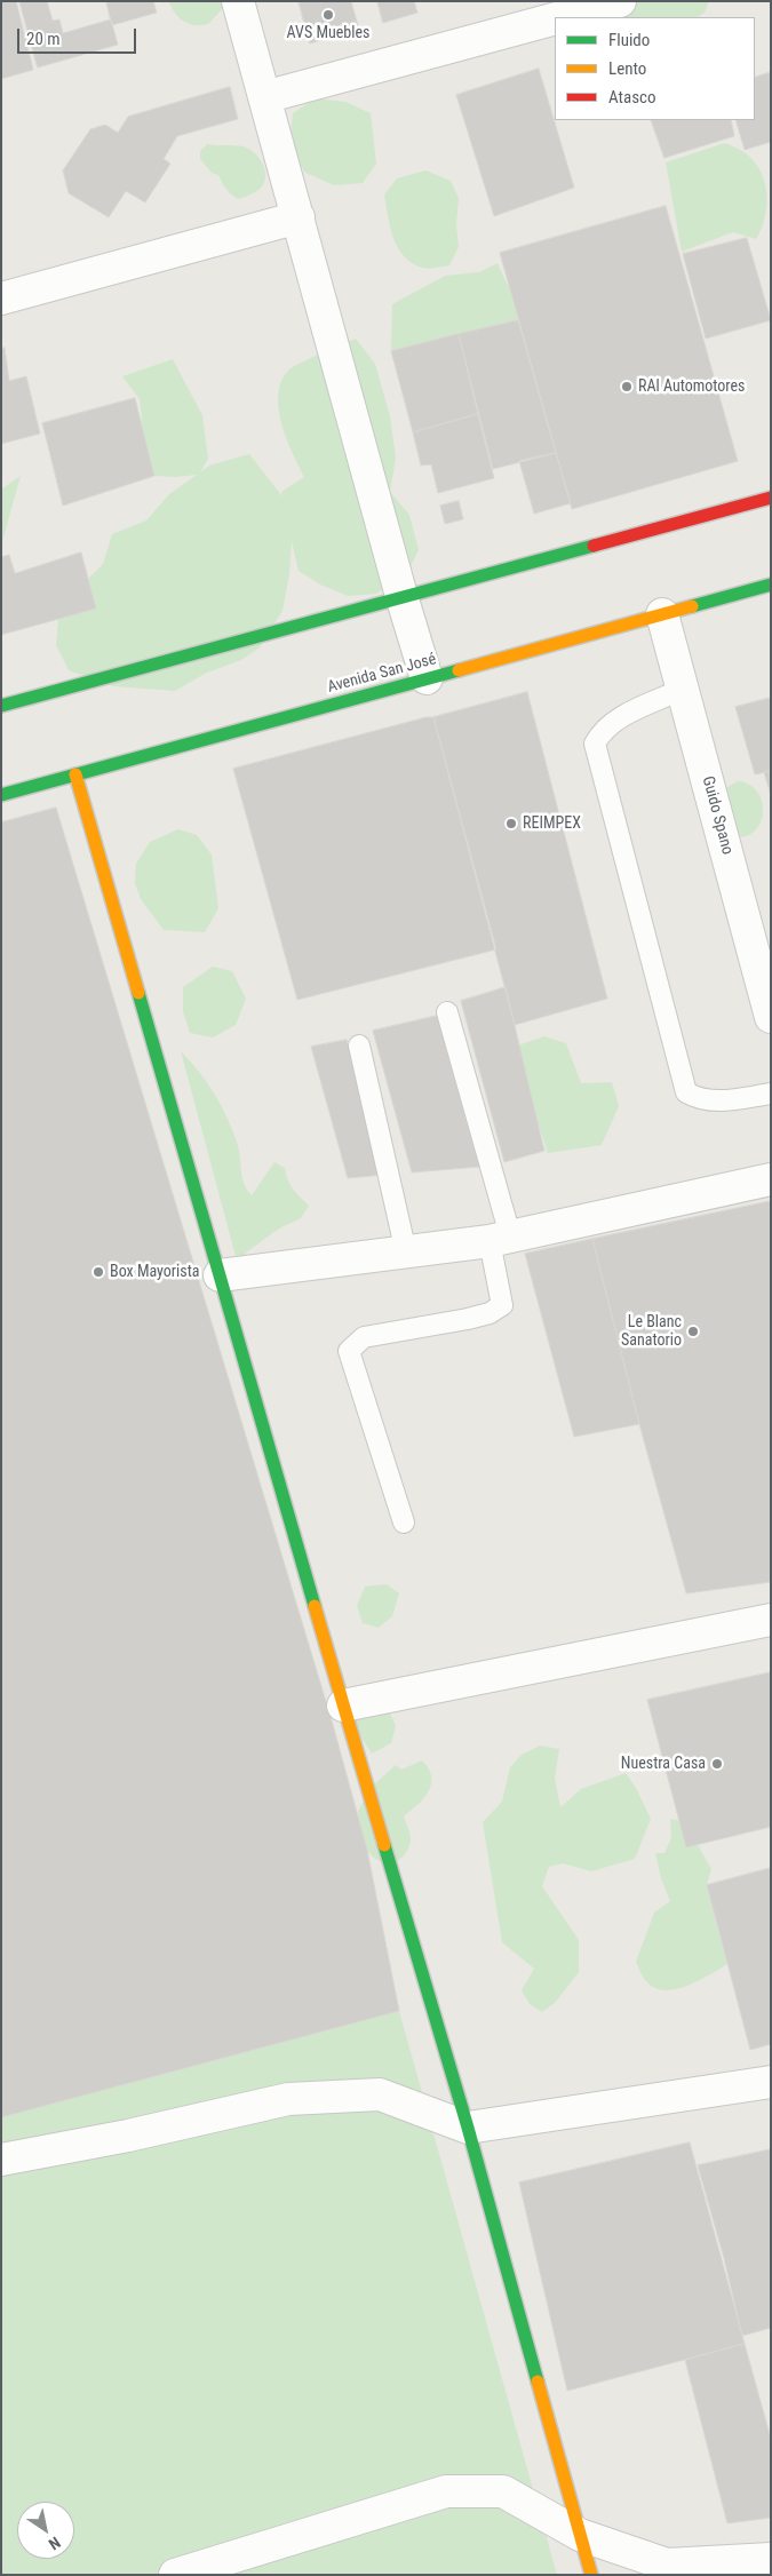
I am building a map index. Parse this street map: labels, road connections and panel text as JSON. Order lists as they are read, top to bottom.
{
  "streets": {
    "street": ["Avenida San José", "Guido Spano"]
  },
  "crossings": [
    ["Avenida San José", "Guido Spano"]
  ],
  "places": [
    "AVS Muebles",
    "RAl Automotores",
    "REIMPEX",
    "Box Mayorista",
    "Le Blanc Sanatorio",
    "Nuestra Casa"
  ],
  "legend": ["Fluido", "Lento", "Atasco"],
  "scale_bar": "20 m",
  "north": "bottom right"
}
